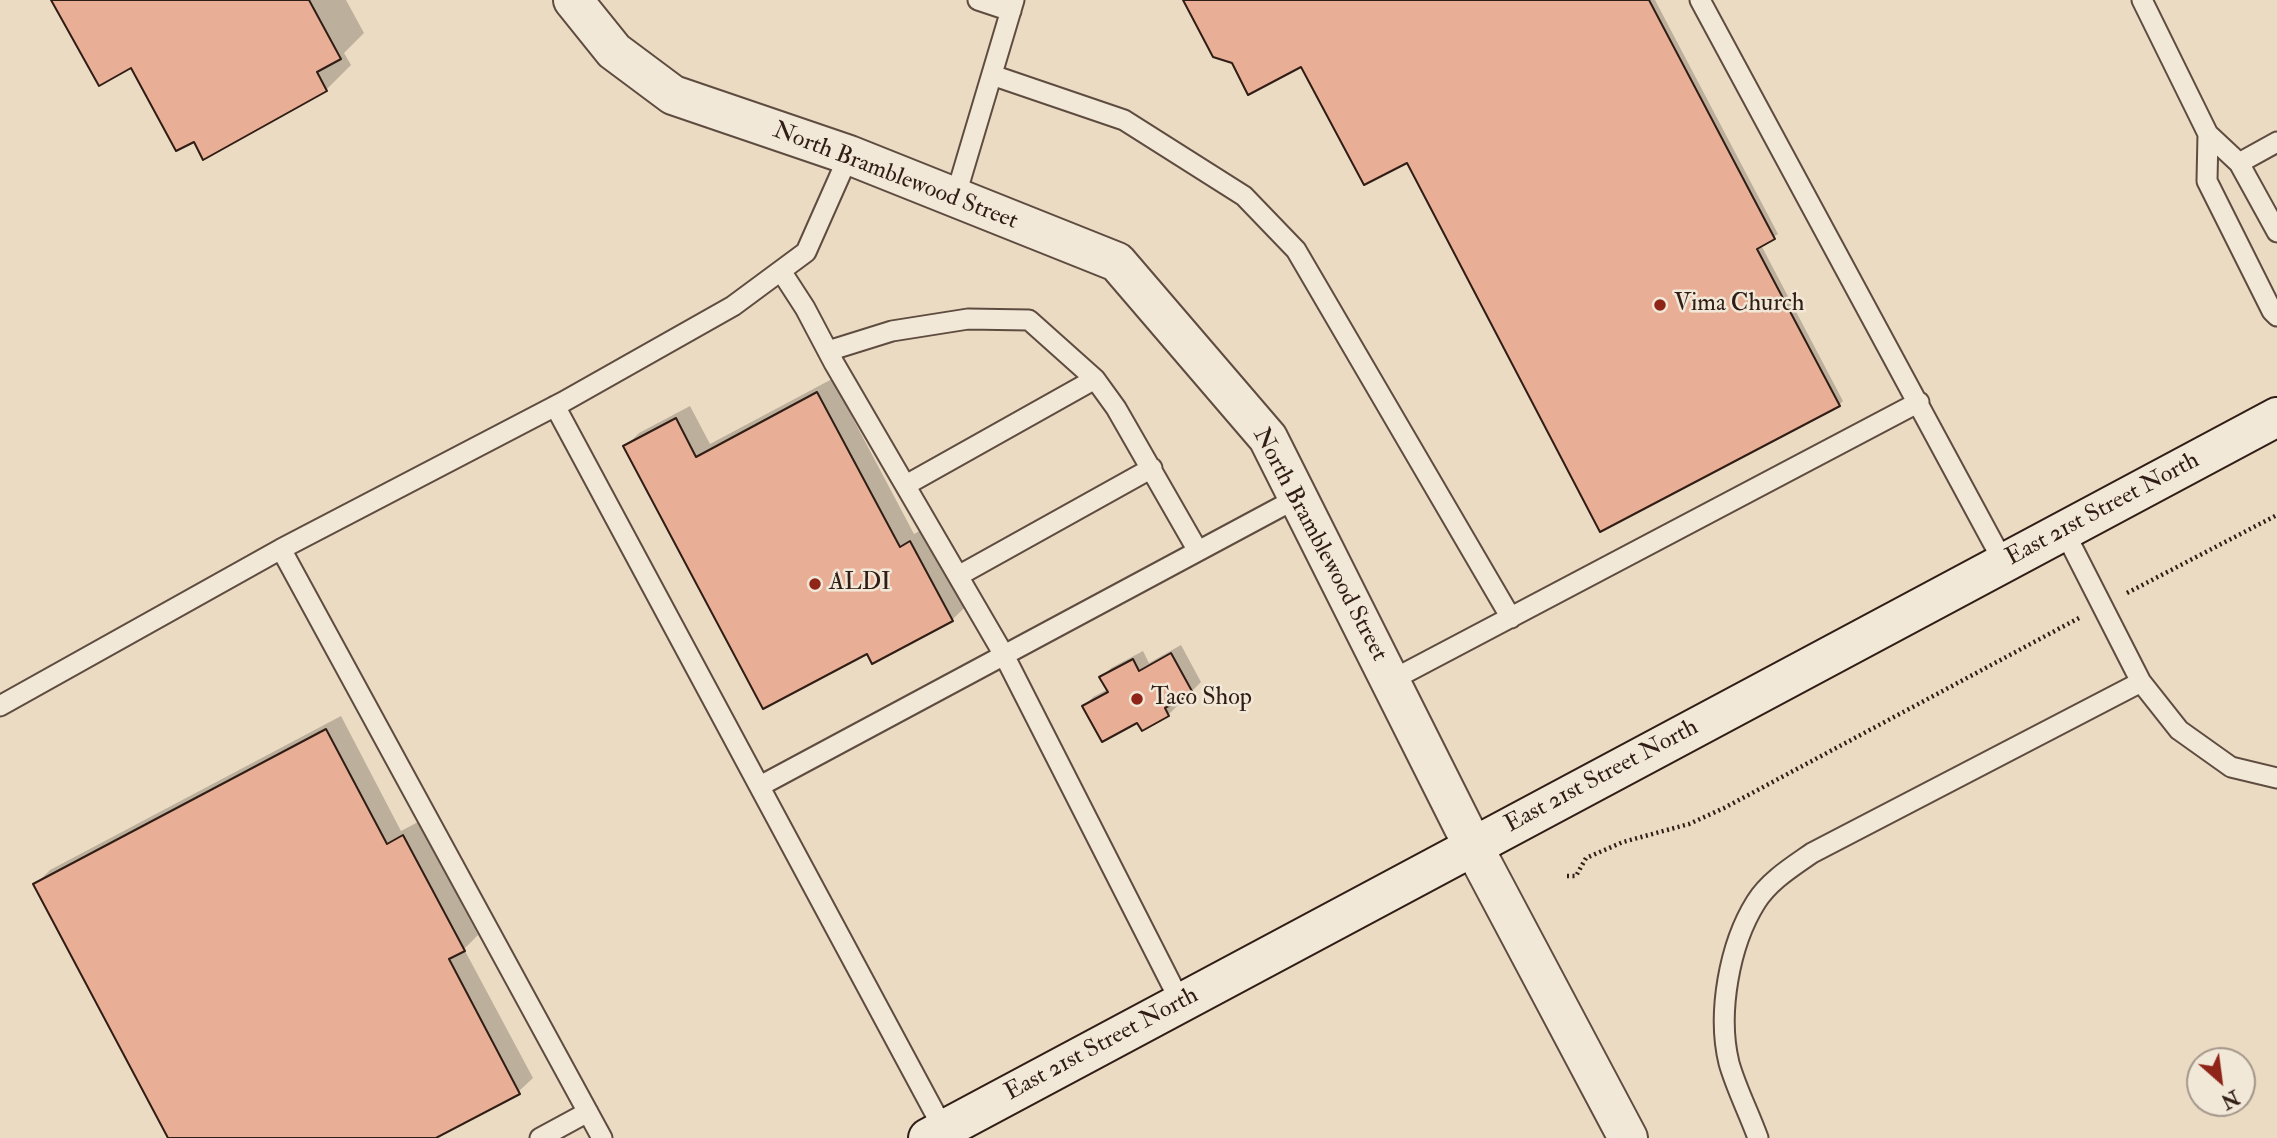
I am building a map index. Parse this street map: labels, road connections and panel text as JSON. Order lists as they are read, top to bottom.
{
  "streets": {
    "street": ["North Bramblewood Street", "East 21st Street North"]
  },
  "crossings": [
    ["North Bramblewood Street", "East 21st Street North"]
  ],
  "places": ["Vima Church", "ALDI", "Taco Shop"],
  "north": "bottom right"
}
